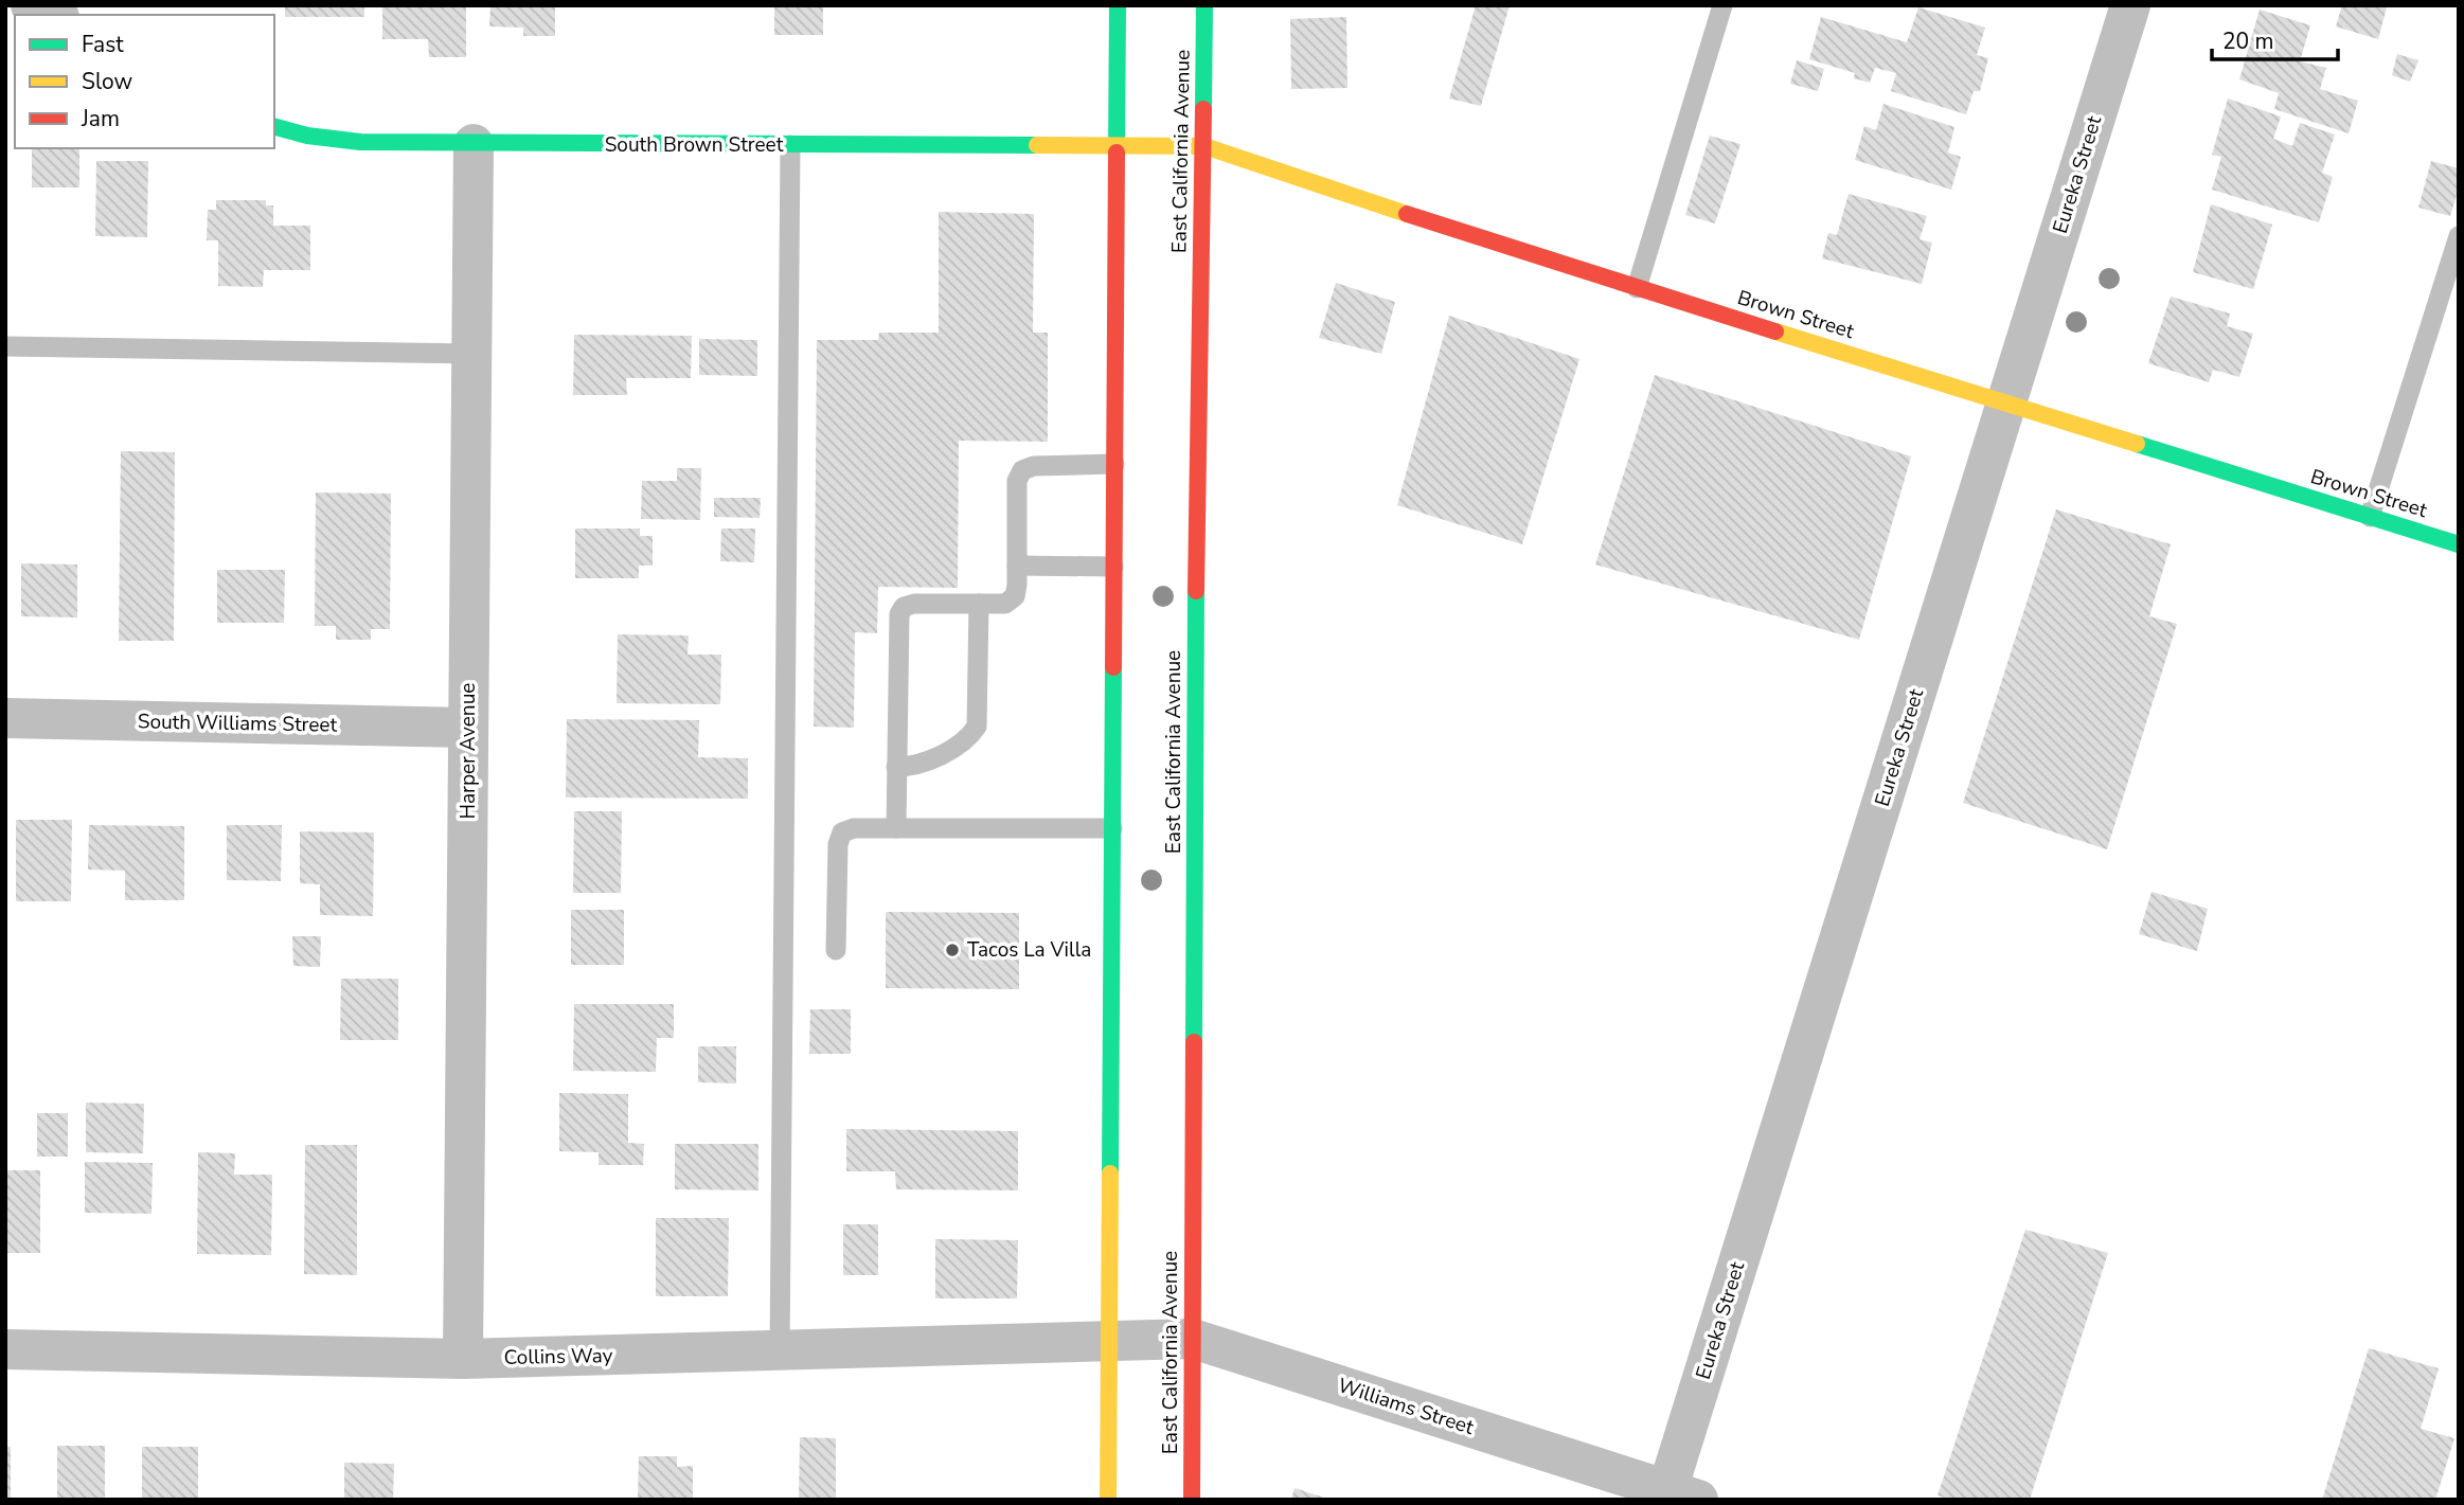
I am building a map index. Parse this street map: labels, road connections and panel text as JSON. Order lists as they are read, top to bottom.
{
  "streets": {
    "main road": ["South Brown Street", "East California Avenue", "Brown Street"],
    "street": [
      "Eureka Street",
      "South Williams Street",
      "Harper Avenue",
      "Collins Way",
      "Williams Street"
    ]
  },
  "crossings": [
    ["South Brown Street", "Brown Street"],
    ["South Brown Street", "Harper Avenue"],
    ["East California Avenue", "Brown Street"],
    ["East California Avenue", "Williams Street"],
    ["Eureka Street", "Brown Street"],
    ["Eureka Street", "Williams Street"],
    ["South Williams Street", "Harper Avenue"],
    ["Harper Avenue", "Collins Way"],
    ["Collins Way", "Williams Street"]
  ],
  "places": ["Tacos La Villa"],
  "legend": ["Fast", "Slow", "Jam"],
  "scale_bar": "20 m"
}
